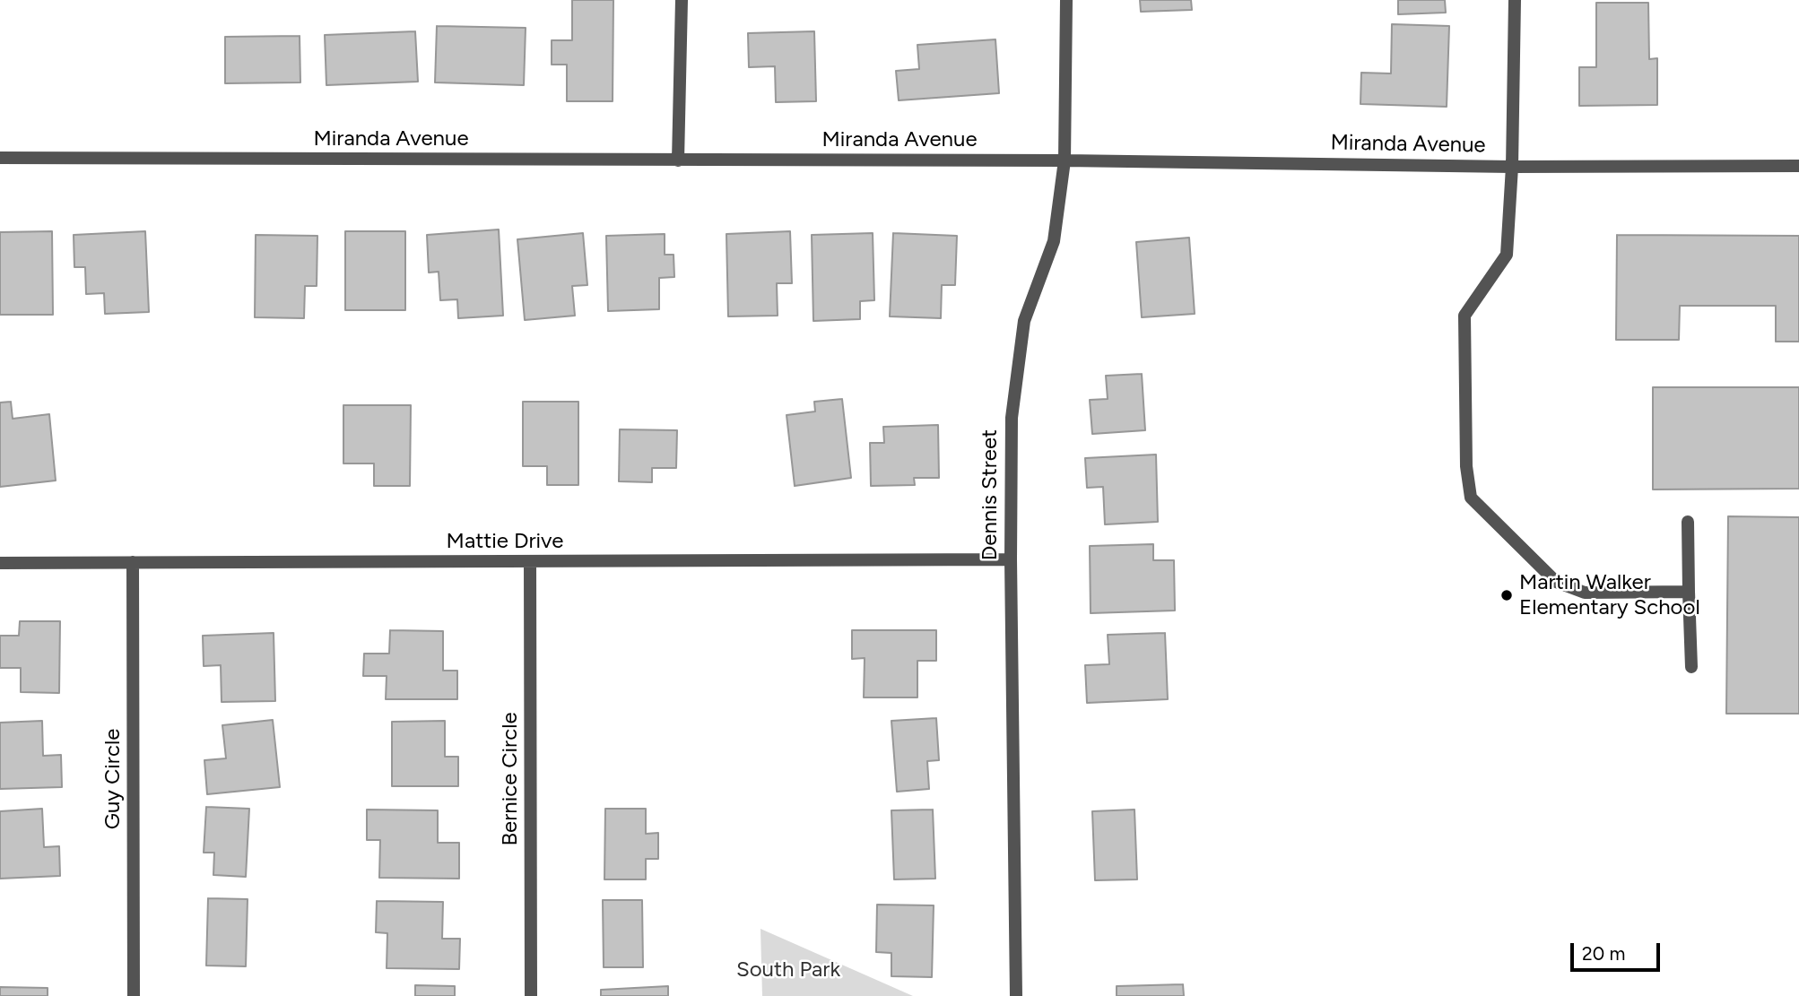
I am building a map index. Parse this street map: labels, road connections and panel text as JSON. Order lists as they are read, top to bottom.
{
  "streets": {
    "street": [
      "Miranda Avenue",
      "Dennis Street",
      "Mattie Drive",
      "Guy Circle",
      "Bernice Circle"
    ]
  },
  "crossings": [
    ["Miranda Avenue", "Dennis Street"],
    ["Dennis Street", "Mattie Drive"],
    ["Mattie Drive", "Guy Circle"],
    ["Mattie Drive", "Bernice Circle"]
  ],
  "parks": ["South Park"],
  "places": ["Martin Walker Elementary School"],
  "scale_bar": "20 m"
}
